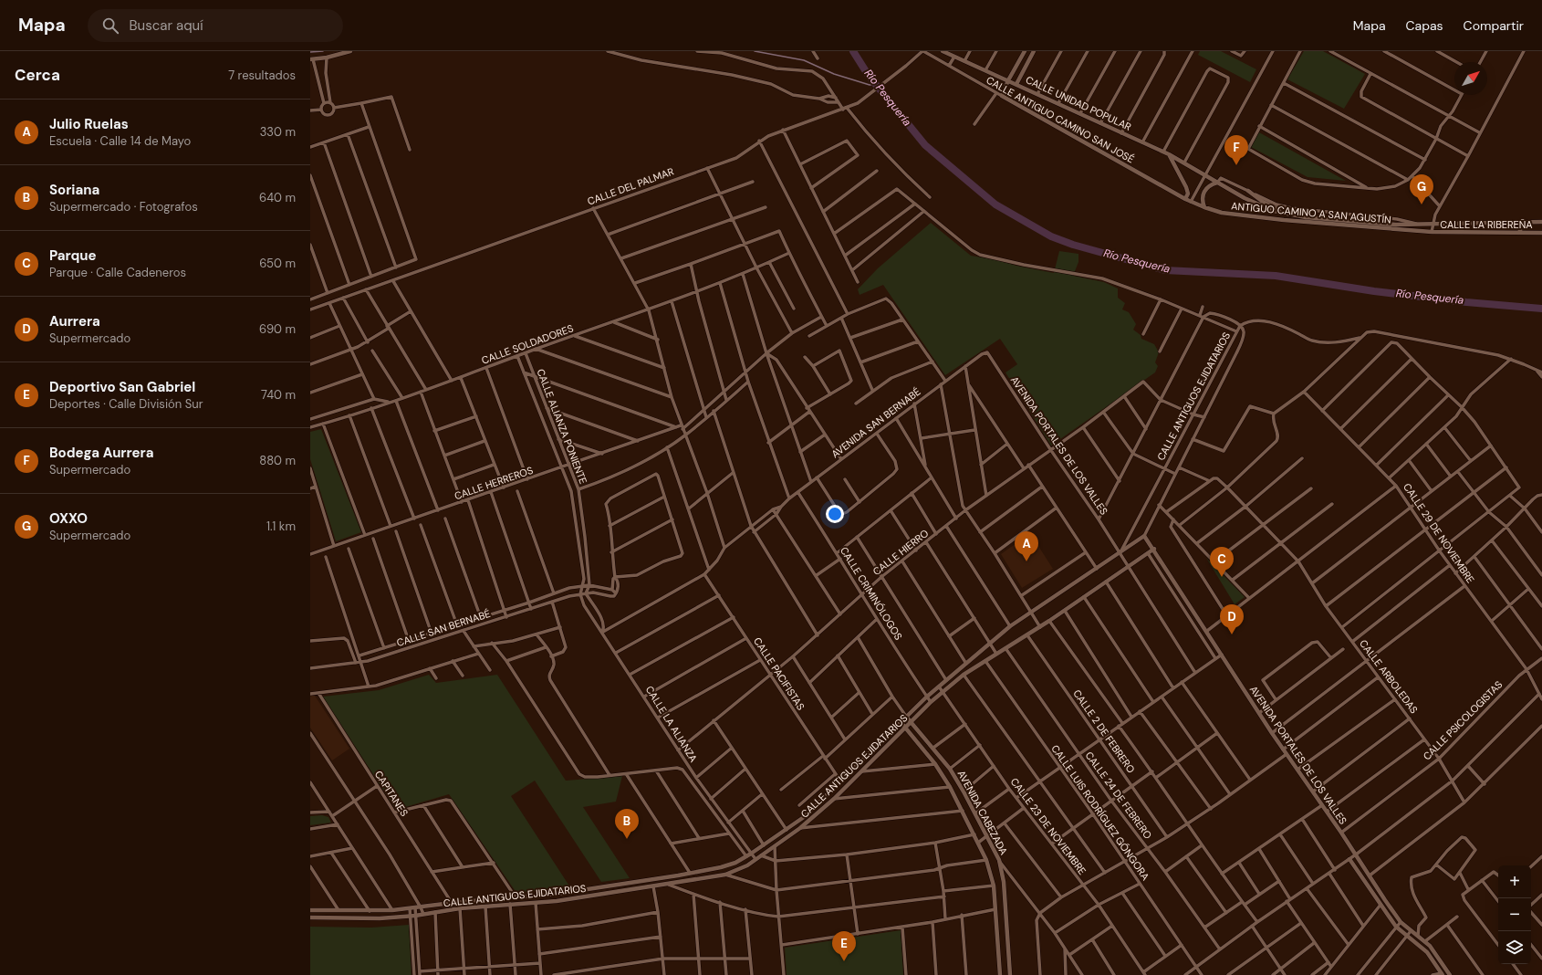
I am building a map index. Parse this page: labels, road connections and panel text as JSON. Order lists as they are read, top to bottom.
{
  "streets": {
    "street": [
      "CALLE UNIDAD POPULAR",
      "CALLE ANTIGUO CAMINO SAN JOSÉ",
      "CALLE DEL PALMAR",
      "ANTIGUO CAMINO A SAN AGUSTÍN",
      "CALLE LA RIBEREÑA",
      "CALLE SOLDADORES",
      "CALLE ANTIGUOS EJIDATARIOS",
      "AVENIDA SAN BERNABÉ",
      "CALLE ALIANZA PONIENTE",
      "AVENIDA PORTALES DE LOS VALLES",
      "CALLE HERREROS",
      "CALLE 29 DE NOVIEMBRE",
      "CALLE HIERRO",
      "CALLE CRIMINÓLOGOS",
      "CALLE SAN BERNABÉ",
      "CALLE PACIFISTAS",
      "CALLE ARBOLEDAS",
      "CALLE PSICOLOGISTAS",
      "CALLE LA ALIANZA",
      "CALLE 2 DE FEBRERO",
      "CAPITANES",
      "CALLE 24 DE FEBRERO",
      "AVENIDA CABEZADA",
      "CALLE LUIS RODRÍGUEZ GÓNGORA",
      "CALLE 23 DE NOVIEMBRE"
    ]
  },
  "crossings": [
    ["CALLE UNIDAD POPULAR", "ANTIGUO CAMINO A SAN AGUSTÍN"],
    ["CALLE ANTIGUO CAMINO SAN JOSÉ", "CALLE DEL PALMAR"],
    ["CALLE ANTIGUO CAMINO SAN JOSÉ", "ANTIGUO CAMINO A SAN AGUSTÍN"],
    ["ANTIGUO CAMINO A SAN AGUSTÍN", "CALLE LA RIBEREÑA"],
    ["CALLE SOLDADORES", "CALLE ALIANZA PONIENTE"],
    ["CALLE ANTIGUOS EJIDATARIOS", "AVENIDA PORTALES DE LOS VALLES"],
    ["CALLE ANTIGUOS EJIDATARIOS", "CALLE CRIMINÓLOGOS"],
    ["CALLE ANTIGUOS EJIDATARIOS", "CALLE PACIFISTAS"],
    ["CALLE ANTIGUOS EJIDATARIOS", "CALLE LA ALIANZA"],
    ["CALLE ANTIGUOS EJIDATARIOS", "CALLE 2 DE FEBRERO"],
    ["CALLE ANTIGUOS EJIDATARIOS", "CAPITANES"],
    ["CALLE ANTIGUOS EJIDATARIOS", "CALLE 24 DE FEBRERO"],
    ["CALLE ANTIGUOS EJIDATARIOS", "AVENIDA CABEZADA"],
    ["CALLE ANTIGUOS EJIDATARIOS", "CALLE LUIS RODRÍGUEZ GÓNGORA"],
    ["CALLE ANTIGUOS EJIDATARIOS", "CALLE 23 DE NOVIEMBRE"],
    ["AVENIDA SAN BERNABÉ", "AVENIDA PORTALES DE LOS VALLES"],
    ["AVENIDA SAN BERNABÉ", "CALLE CRIMINÓLOGOS"],
    ["AVENIDA SAN BERNABÉ", "CALLE PACIFISTAS"],
    ["AVENIDA SAN BERNABÉ", "CALLE LA ALIANZA"],
    ["CALLE ALIANZA PONIENTE", "CALLE HERREROS"],
    ["CALLE ALIANZA PONIENTE", "CALLE SAN BERNABÉ"],
    ["CALLE ALIANZA PONIENTE", "CALLE LA ALIANZA"],
    ["AVENIDA PORTALES DE LOS VALLES", "CALLE HIERRO"],
    ["AVENIDA PORTALES DE LOS VALLES", "CALLE PSICOLOGISTAS"],
    ["CALLE 29 DE NOVIEMBRE", "CALLE PSICOLOGISTAS"],
    ["CALLE HIERRO", "CALLE CRIMINÓLOGOS"],
    ["CALLE HIERRO", "CALLE PACIFISTAS"],
    ["CALLE HIERRO", "CALLE LA ALIANZA"],
    ["CALLE SAN BERNABÉ", "CALLE LA ALIANZA"],
    ["CALLE ARBOLEDAS", "CALLE PSICOLOGISTAS"]
  ],
  "water": ["Río Pesquería"],
  "north": "top right",
  "page": {
    "header": "Mapa",
    "search": "Buscar aquí",
    "nav": ["Mapa", "Capas", "Compartir"],
    "heading": ["Cerca", "7 resultados"],
    "list": [
      {
        "mark": "A",
        "name": "Julio Ruelas",
        "note": "Escuela · Calle 14 de Mayo",
        "value": "330 m"
      },
      {
        "mark": "B",
        "name": "Soriana",
        "note": "Supermercado · Fotografos",
        "value": "640 m"
      },
      {
        "mark": "C",
        "name": "Parque",
        "note": "Parque · Calle Cadeneros",
        "value": "650 m"
      },
      {
        "mark": "D",
        "name": "Aurrera",
        "note": "Supermercado",
        "value": "690 m"
      },
      {
        "mark": "E",
        "name": "Deportivo San Gabriel",
        "note": "Deportes · Calle División Sur",
        "value": "740 m"
      },
      {
        "mark": "F",
        "name": "Bodega Aurrera",
        "note": "Supermercado",
        "value": "880 m"
      },
      {
        "mark": "G",
        "name": "OXXO",
        "note": "Supermercado",
        "value": "1.1 km"
      }
    ],
    "pins": [
      "F",
      "G",
      "A",
      "C",
      "D",
      "B",
      "E"
    ],
    "map_buttons": ["+", "−"]
  }
}
